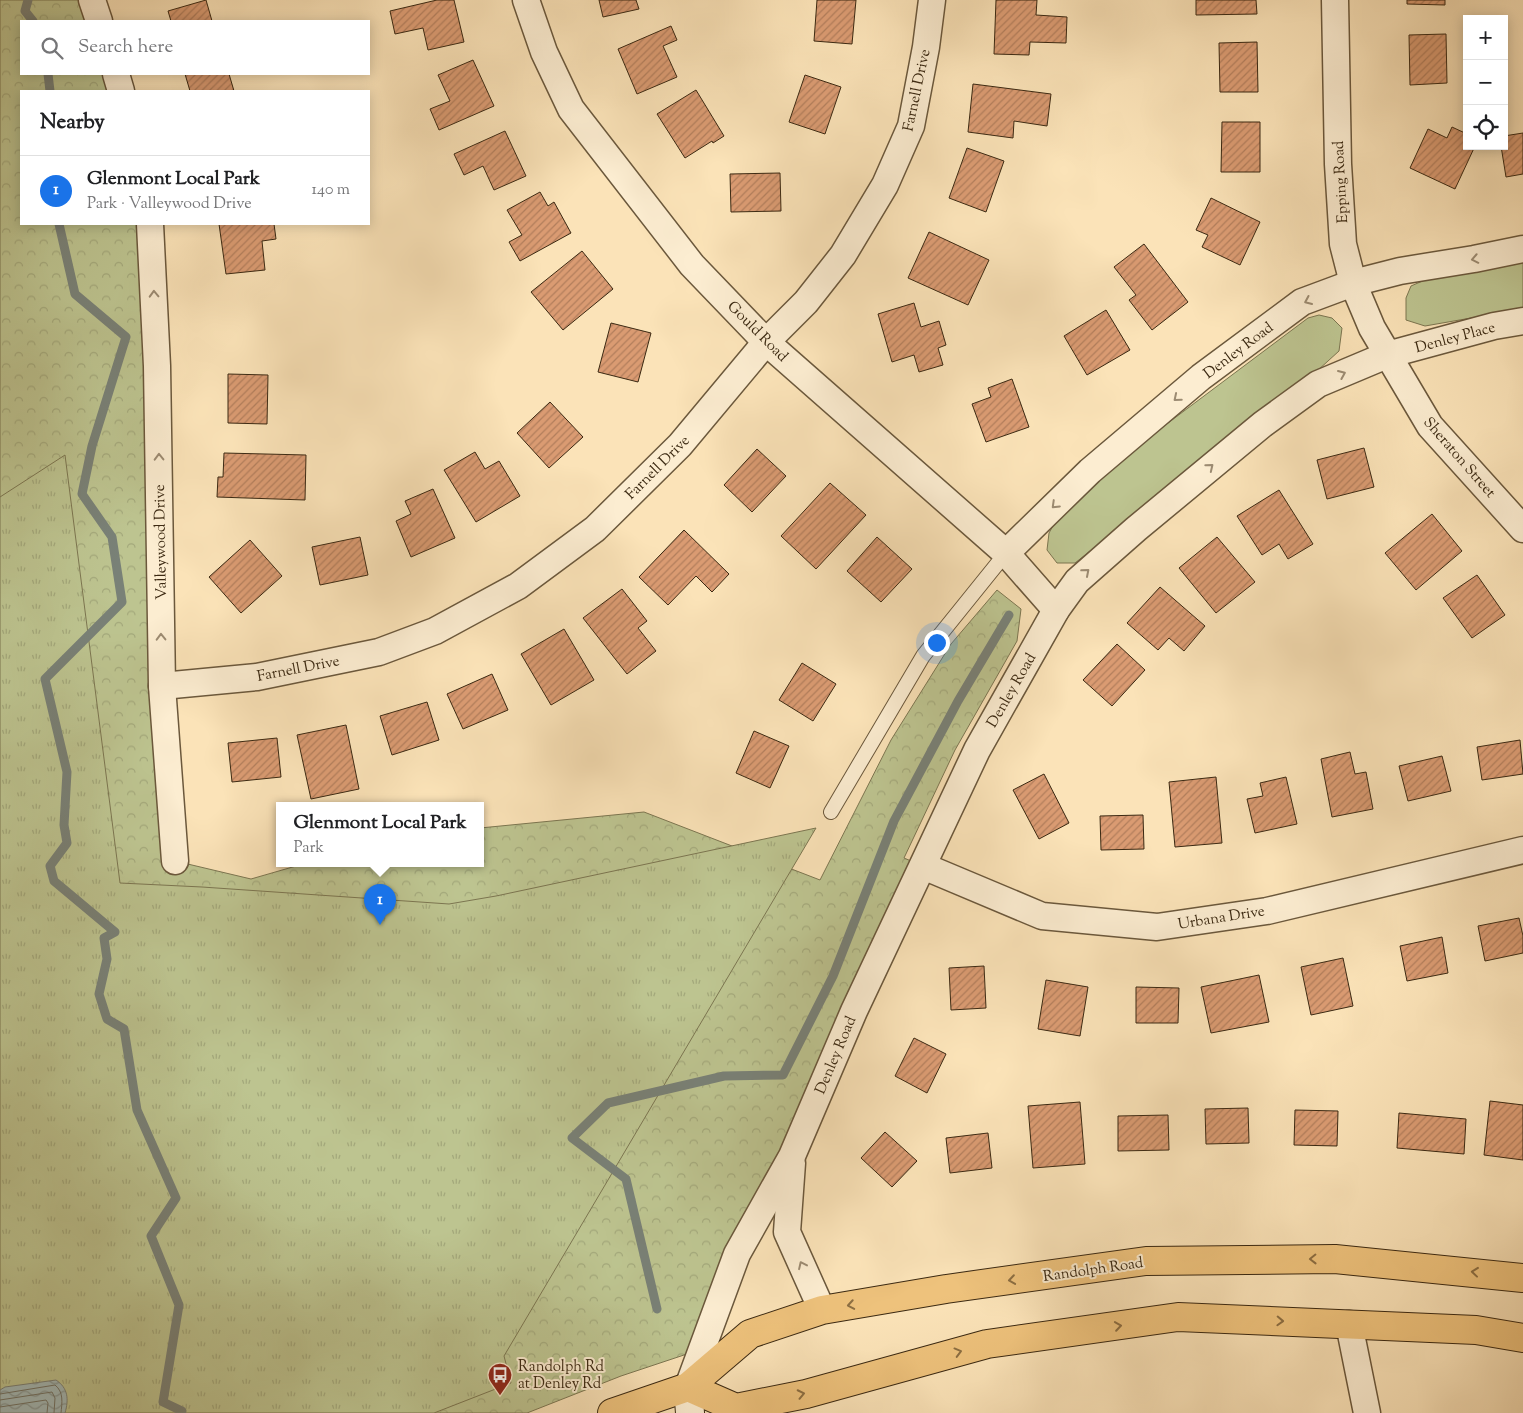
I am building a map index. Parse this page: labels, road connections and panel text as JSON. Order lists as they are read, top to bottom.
{
  "streets": {
    "main road": ["Randolph Road"],
    "street": [
      "Farnell Drive",
      "Epping Road",
      "Gould Road",
      "Denley Place",
      "Denley Road",
      "Sheraton Street",
      "Valleywood Drive",
      "Urbana Drive"
    ]
  },
  "crossings": [
    ["Farnell Drive", "Gould Road"],
    ["Farnell Drive", "Valleywood Drive"],
    ["Epping Road", "Denley Place"],
    ["Epping Road", "Denley Road"],
    ["Epping Road", "Sheraton Street"],
    ["Gould Road", "Denley Road"],
    ["Denley Place", "Denley Road"],
    ["Denley Place", "Sheraton Street"],
    ["Denley Road", "Sheraton Street"],
    ["Denley Road", "Urbana Drive"],
    ["Denley Road", "Randolph Road"]
  ],
  "one_way": ["Valleywood Drive"],
  "places": {
    "bus stop": ["Randolph Rd at Denley Rd"]
  },
  "page": {
    "map_buttons": ["+", "−"],
    "search": "Search here",
    "heading": "Nearby",
    "list": [
      {
        "mark": "1",
        "name": "Glenmont Local Park",
        "note": "Park · Valleywood Drive",
        "value": "140 m"
      }
    ],
    "popup": ["Glenmont Local Park", "Park"],
    "pins": "1"
  }
}
